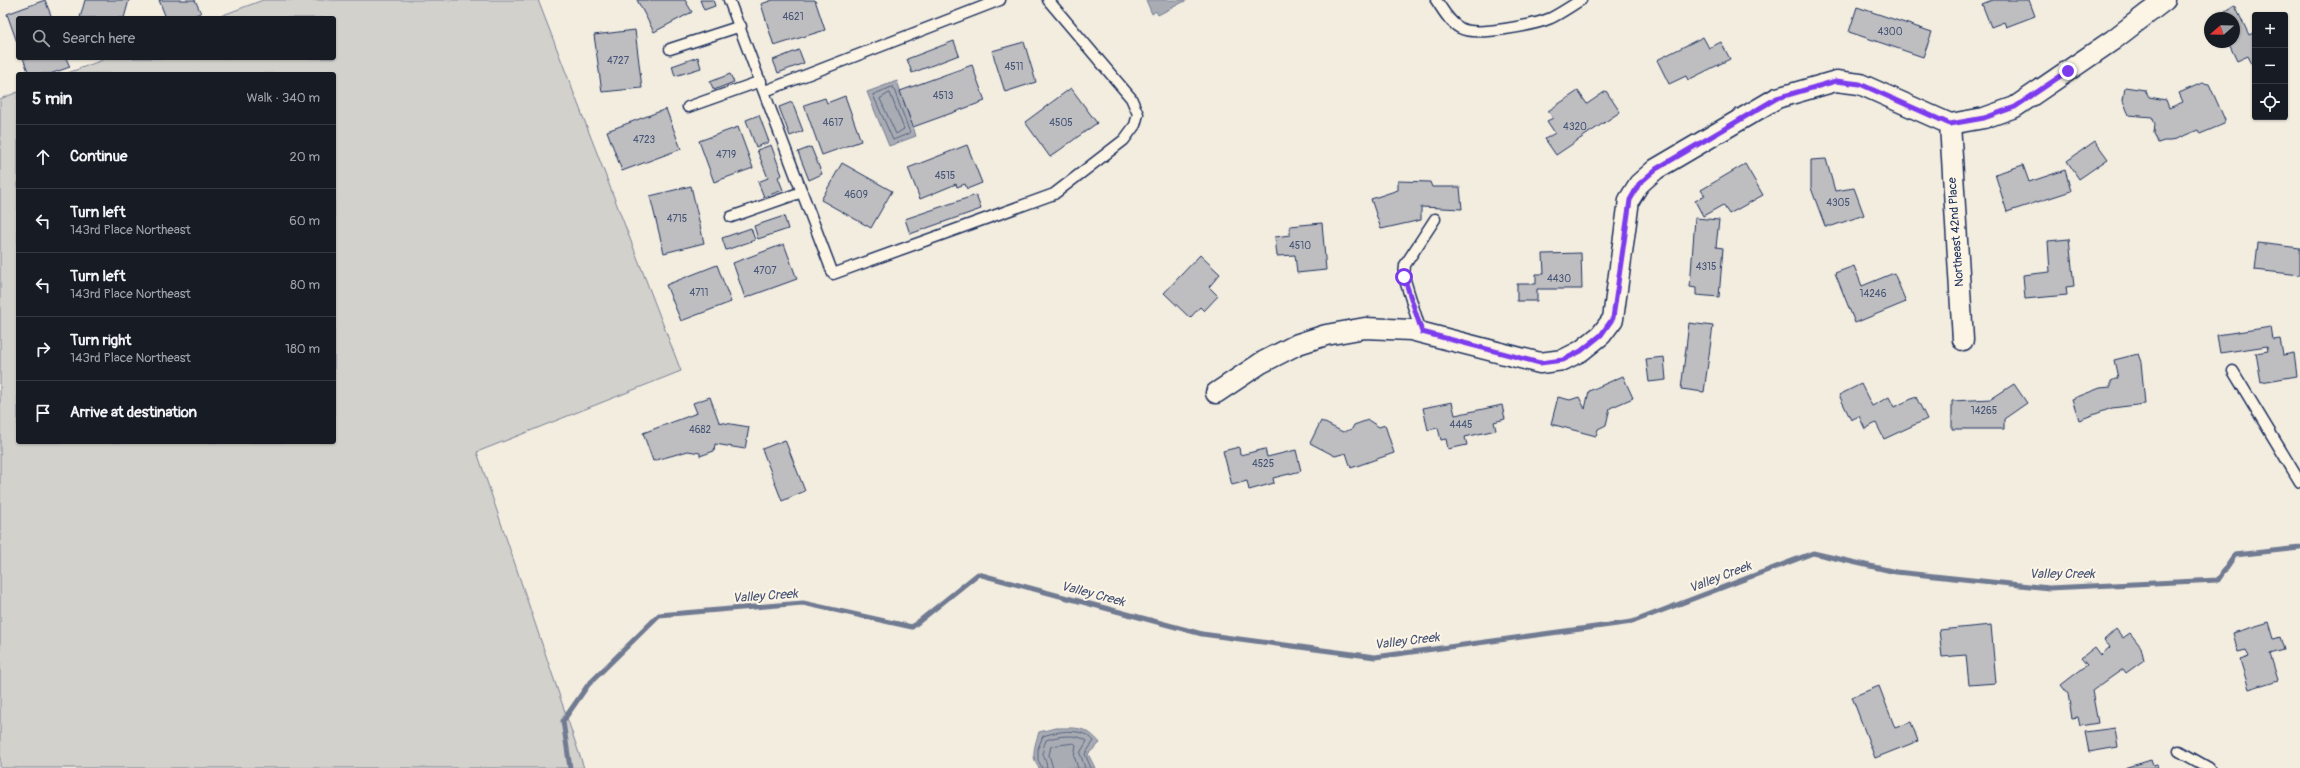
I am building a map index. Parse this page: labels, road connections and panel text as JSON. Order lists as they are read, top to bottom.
{
  "streets": {
    "street": ["Northeast 42nd Place"]
  },
  "water": ["Valley Creek"],
  "house_numbers": [
    "4621",
    "4300",
    "4727",
    "4511",
    "4513",
    "4617",
    "4505",
    "4320",
    "4723",
    "4719",
    "4515",
    "4609",
    "4305",
    "4715",
    "4510",
    "4315",
    "4707",
    "4430",
    "4711",
    "14246",
    "14265",
    "4445",
    "4682",
    "4525"
  ],
  "north": "left",
  "page": {
    "map_buttons": ["+", "−"],
    "search": "Search here",
    "heading": ["5 min", "Walk · 340 m"],
    "list": [
      ["Continue", "20 m"],
      ["Turn left", "143rd Place Northeast", "60 m"],
      ["Turn left", "143rd Place Northeast", "80 m"],
      ["Turn right", "143rd Place Northeast", "180 m"],
      "Arrive at destination"
    ]
  }
}
